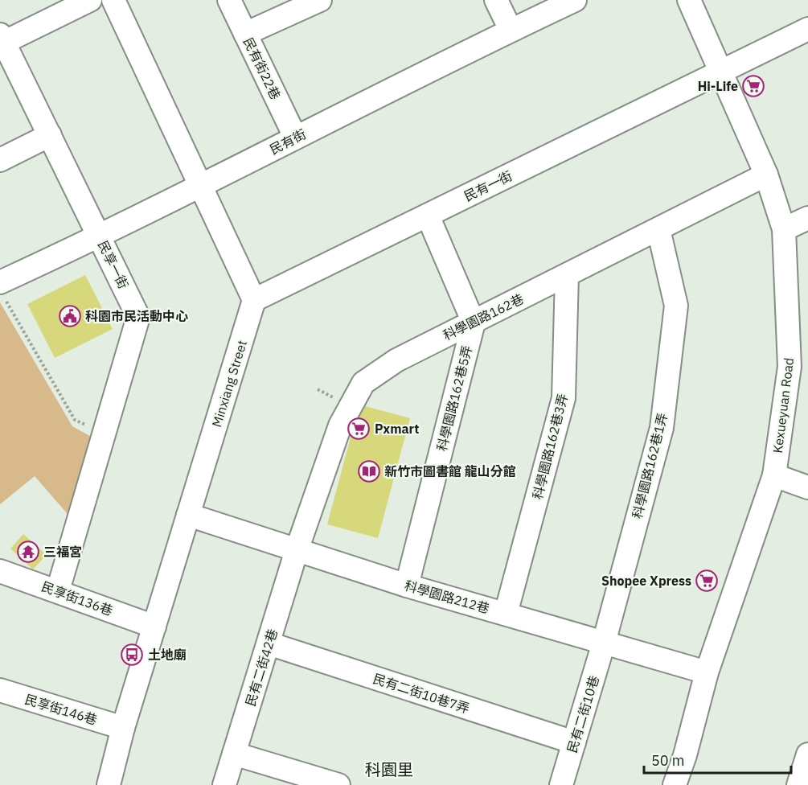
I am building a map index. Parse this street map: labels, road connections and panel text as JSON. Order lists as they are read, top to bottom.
{
  "streets": {
    "street": [
      "民有街22巷",
      "民有街",
      "民有一街",
      "民享一街",
      "科學園路162巷",
      "Minxiang Street",
      "科學園路162巷5弄",
      "Kexueyuan Road",
      "科學園路162巷3弄",
      "科學園路162巷1弄",
      "科學園路212巷",
      "民享街136巷",
      "民有二街42巷",
      "民有二街10巷7弄",
      "民享街146巷",
      "民有二街10巷"
    ]
  },
  "crossings": [
    ["民有街22巷", "民有街"],
    ["民有街", "民享一街"],
    ["民有一街", "Minxiang Street"],
    ["民有一街", "Kexueyuan Road"],
    ["民享一街", "民享街136巷"],
    ["科學園路162巷", "科學園路162巷5弄"],
    ["科學園路162巷", "Kexueyuan Road"],
    ["科學園路162巷", "科學園路162巷3弄"],
    ["科學園路162巷", "科學園路162巷1弄"],
    ["科學園路162巷", "科學園路212巷"],
    ["科學園路162巷", "民有二街42巷"],
    ["Minxiang Street", "科學園路212巷"],
    ["Minxiang Street", "民享街136巷"],
    ["Minxiang Street", "民享街146巷"],
    ["科學園路162巷5弄", "科學園路212巷"],
    ["Kexueyuan Road", "科學園路212巷"],
    ["科學園路162巷3弄", "科學園路212巷"],
    ["科學園路162巷1弄", "科學園路212巷"],
    ["科學園路162巷1弄", "民有二街10巷"],
    ["科學園路212巷", "民有二街42巷"],
    ["科學園路212巷", "民有二街10巷"],
    ["民有二街42巷", "民有二街10巷7弄"],
    ["民有二街10巷7弄", "民有二街10巷"]
  ],
  "districts": ["科園里"],
  "places": {
    "supermarket": ["Hi-Life", "Pxmart", "Shopee Xpress"],
    "public building": ["科園市民活動中心"],
    "library": ["新竹市圖書館 龍山分館"],
    "temple": ["三福宮"],
    "bus stop": ["土地廟"]
  },
  "scale_bar": "50 m"
}
